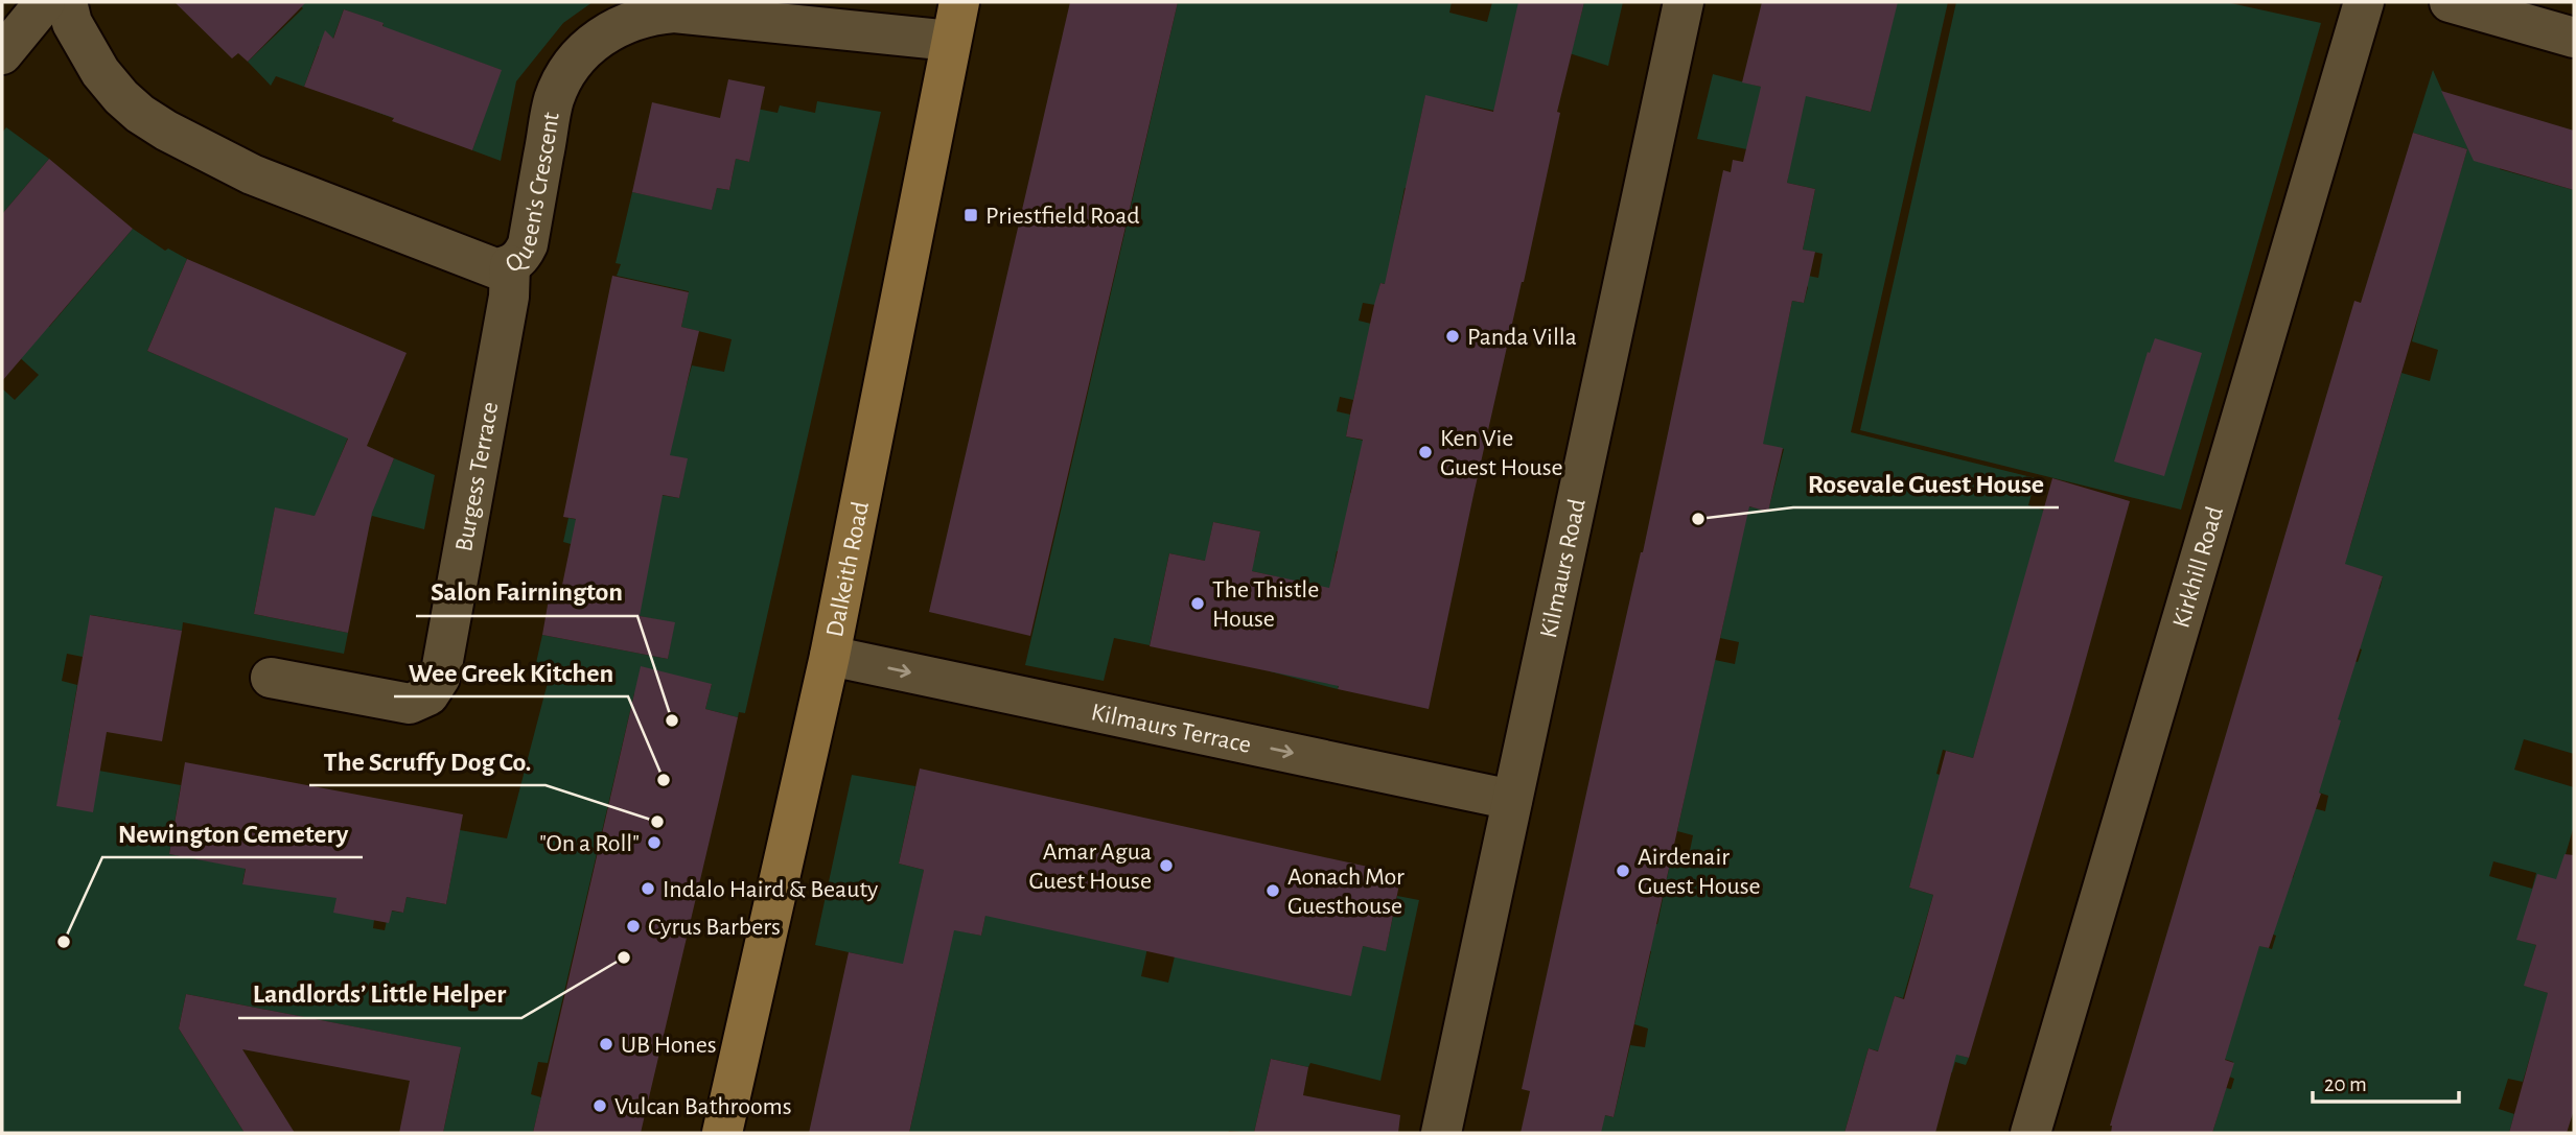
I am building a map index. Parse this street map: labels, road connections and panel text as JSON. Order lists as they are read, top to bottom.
{
  "streets": {
    "main road": ["Dalkeith Road"],
    "street": [
      "Queen's Crescent",
      "Burgess Terrace",
      "Kilmaurs Road",
      "Kirkhill Road",
      "Kilmaurs Terrace"
    ]
  },
  "crossings": [
    ["Queen's Crescent", "Burgess Terrace"],
    ["Queen's Crescent", "Dalkeith Road"],
    ["Kilmaurs Road", "Kilmaurs Terrace"],
    ["Dalkeith Road", "Kilmaurs Terrace"]
  ],
  "one_way": ["Kilmaurs Terrace"],
  "places": {
    "transit": ["Priestfield Road"],
    "other": [
      "Panda Villa",
      "Ken Vie Guest House",
      "Rosevale Guest House",
      "The Thistle House",
      "Salon Fairnington",
      "Wee Greek Kitchen",
      "The Scruffy Dog Co.",
      "\"On a Roll\"",
      "Amar Agua Guest House",
      "Airdenair Guest House",
      "Indalo Haird & Beauty",
      "Aonach Mor Guesthouse",
      "Cyrus Barbers",
      "Newington Cemetery",
      "Landlords’ Little Helper",
      "UB Hones",
      "Vulcan Bathrooms"
    ]
  },
  "scale_bar": "20 m"
}
